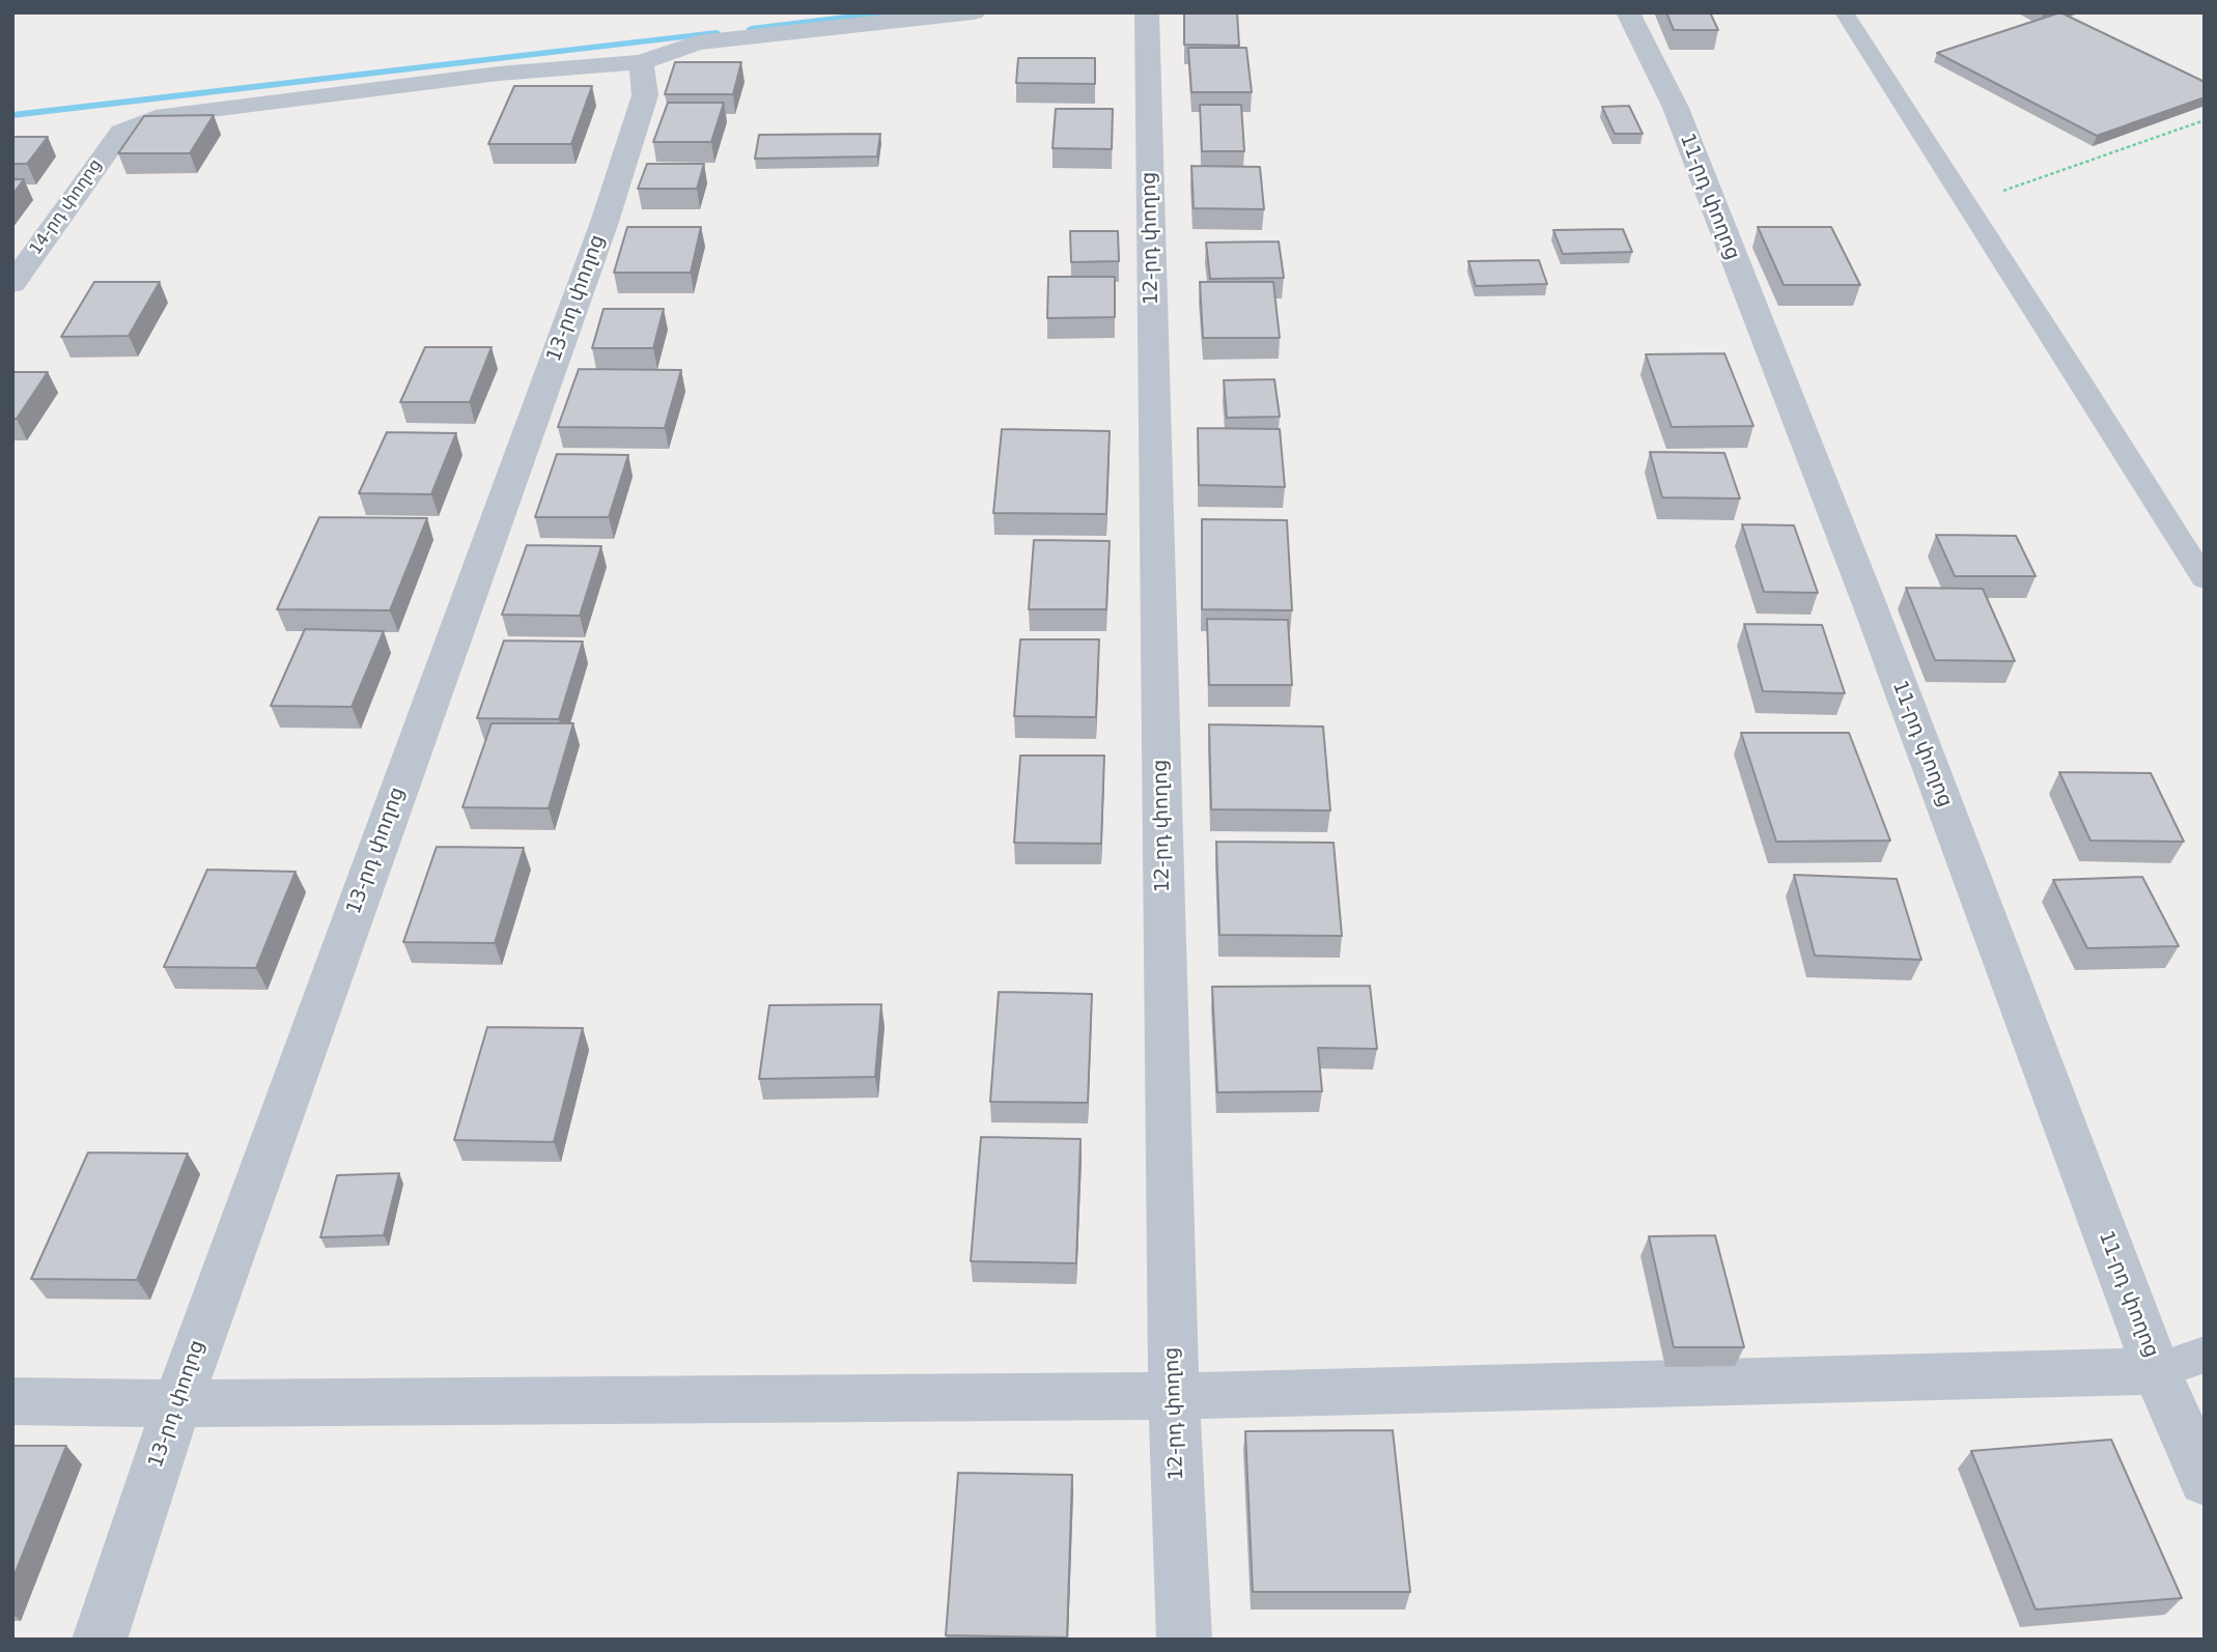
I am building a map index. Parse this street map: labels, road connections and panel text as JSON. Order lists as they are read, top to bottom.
{
  "streets": {
    "street": [
      "11-րդ փողոց",
      "14-րդ փողոց",
      "12-րդ փողոց",
      "13-րդ փողոց"
    ]
  },
  "crossings": [
    ["14-րդ փողոց", "13-րդ փողոց"]
  ]
}
